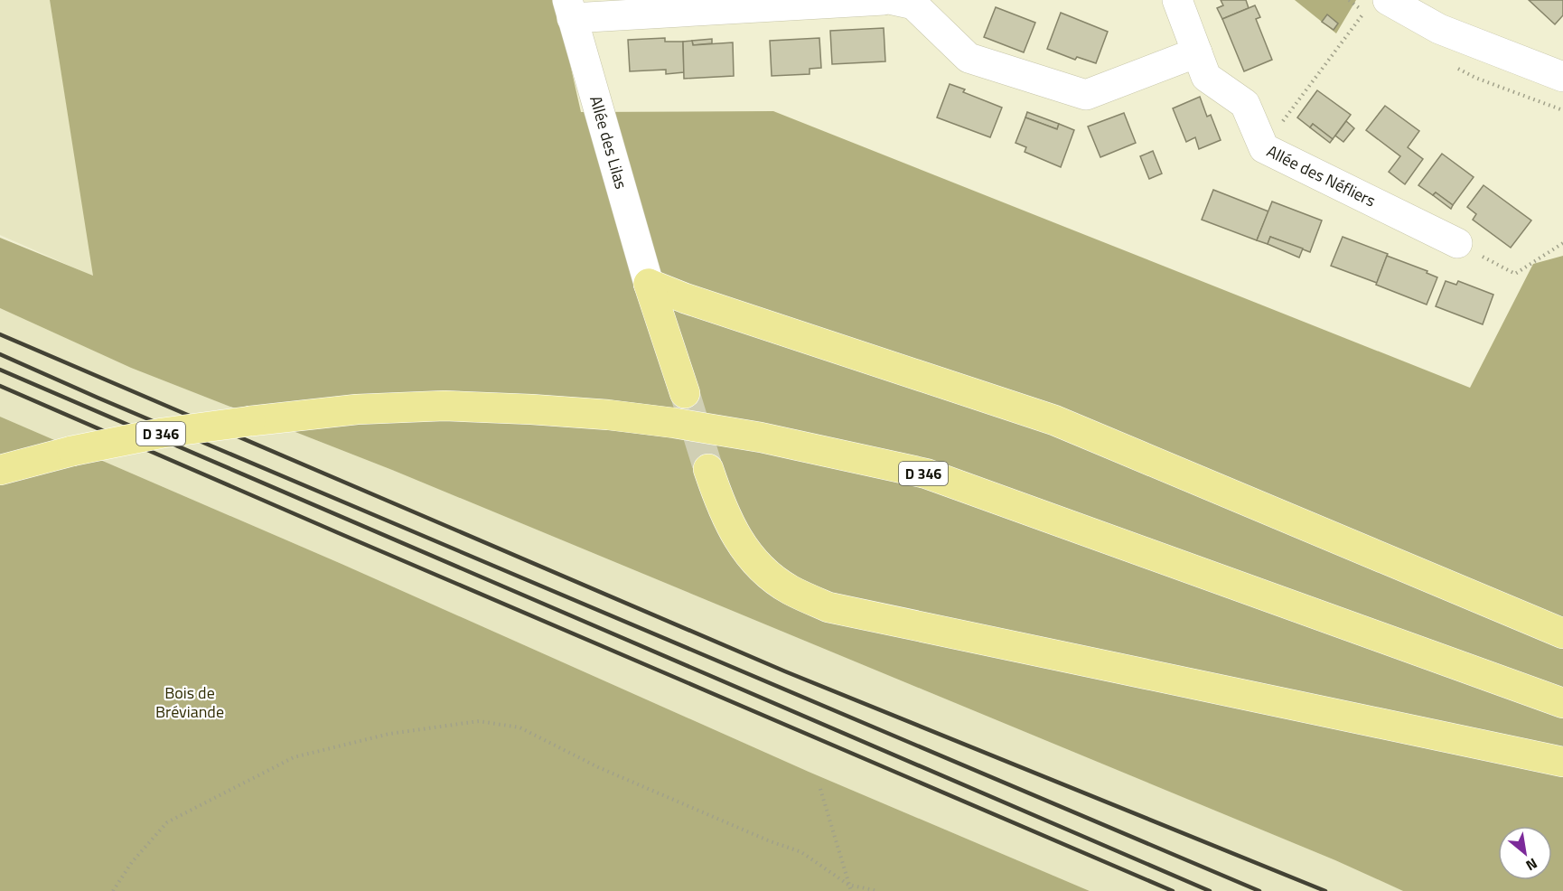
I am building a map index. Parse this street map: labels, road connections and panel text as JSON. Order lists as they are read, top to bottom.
{
  "streets": {
    "main road": ["D 346"],
    "street": ["Allée des Lilas", "Allée des Néfliers"]
  },
  "parks": ["Bois de Bréviande"],
  "north": "bottom right"
}
